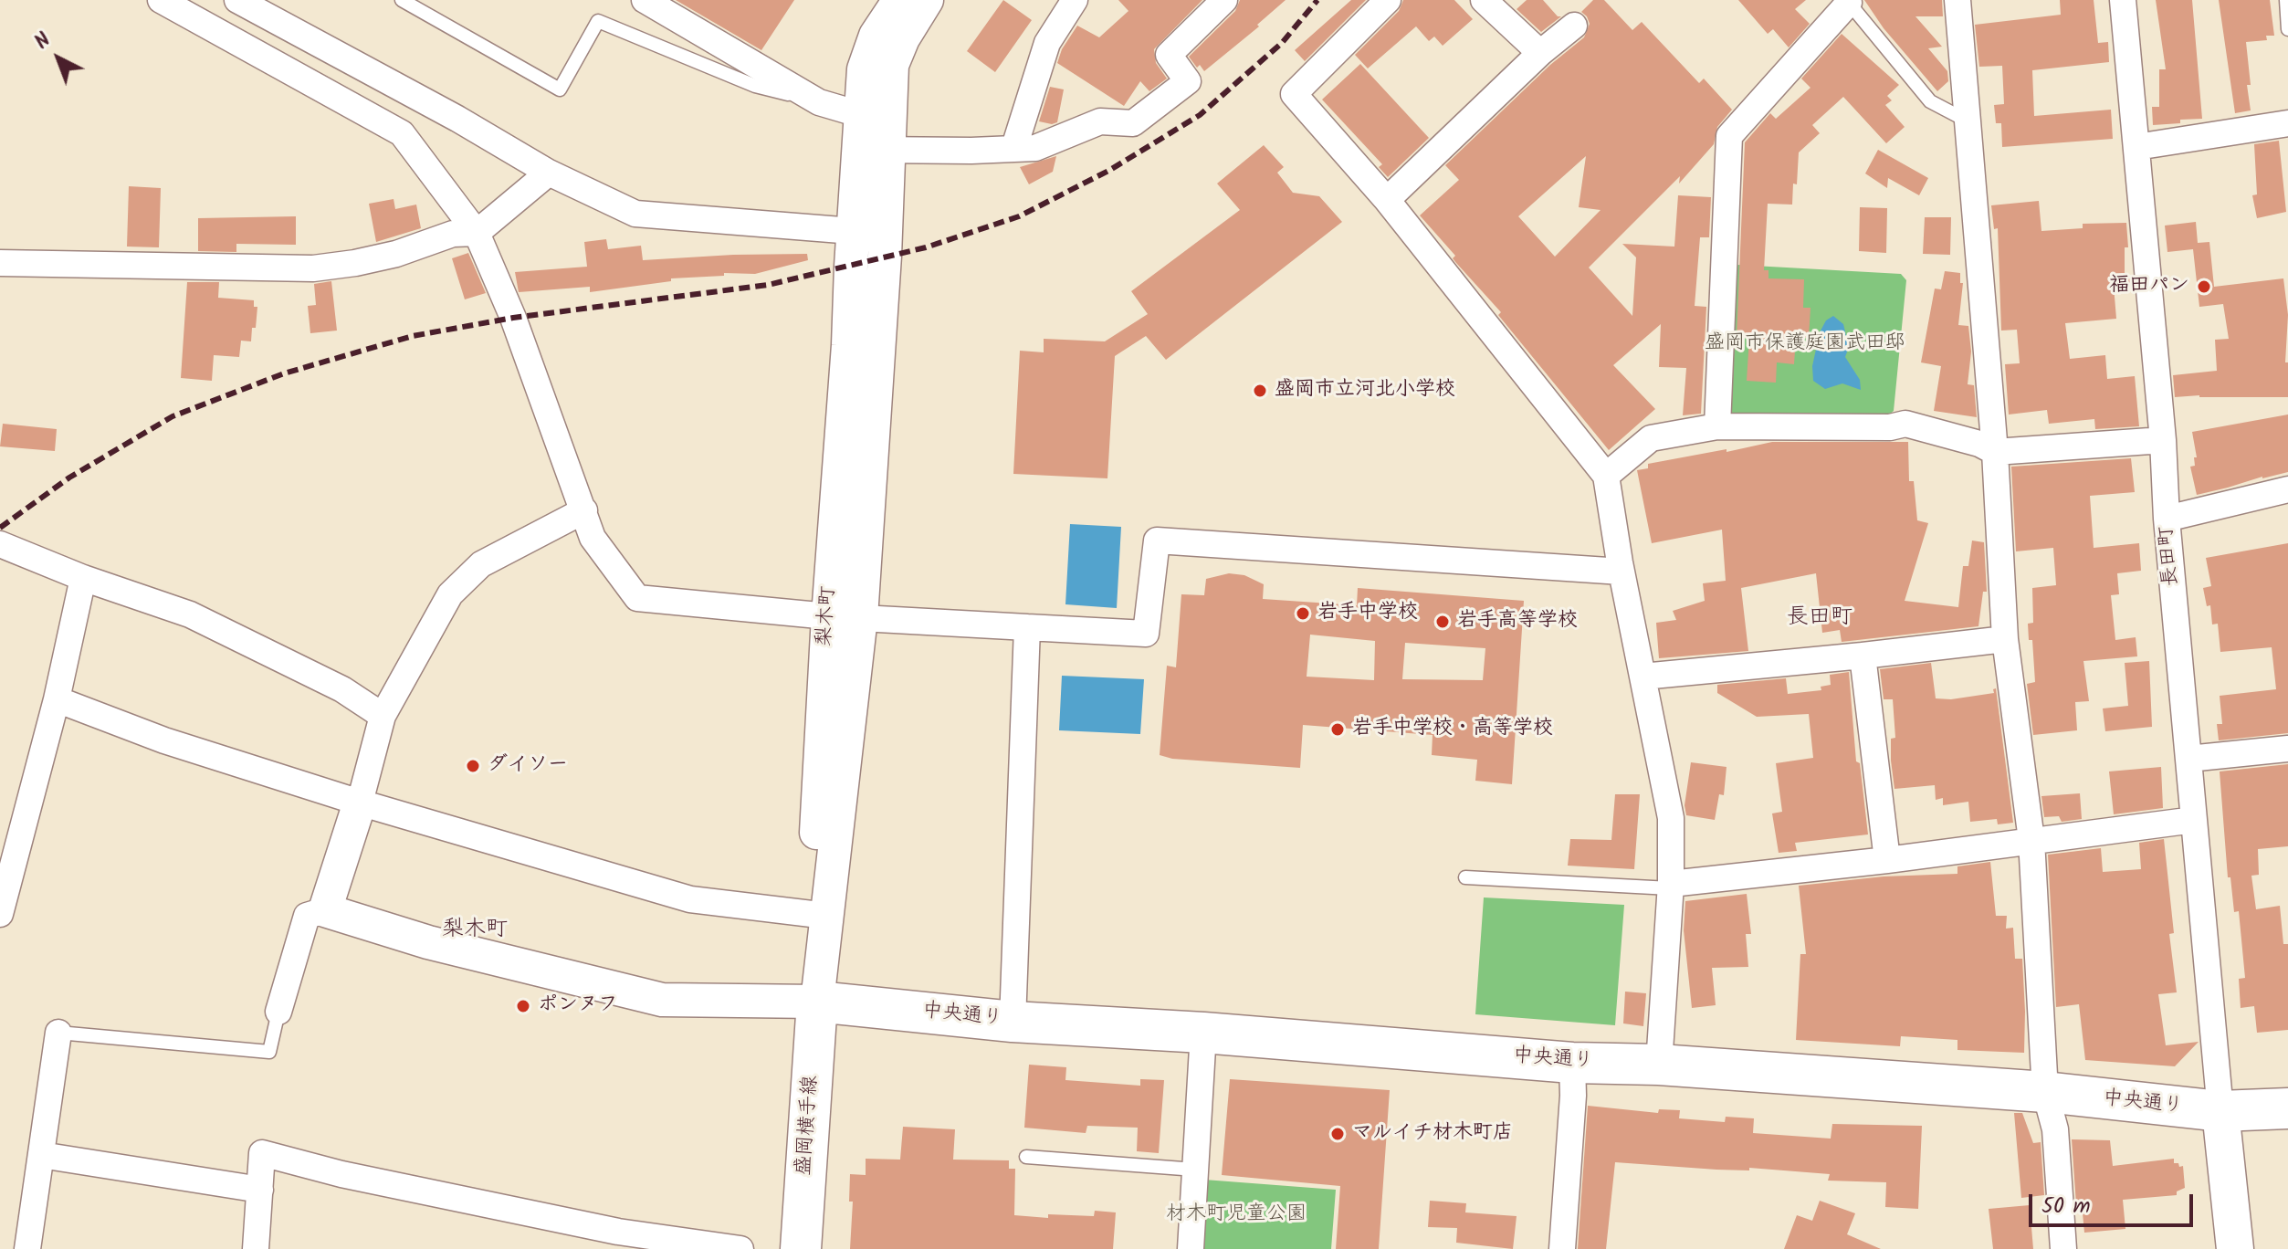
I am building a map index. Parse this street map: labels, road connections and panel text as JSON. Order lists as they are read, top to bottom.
{
  "streets": {
    "main road": ["中央通り", "盛岡横手線"],
    "street": ["長田町", "梨木町"]
  },
  "crossings": [
    ["長田町", "中央通り"],
    ["梨木町", "中央通り"],
    ["梨木町", "盛岡横手線"],
    ["中央通り", "盛岡横手線"]
  ],
  "districts": ["長田町", "梨木町"],
  "parks": ["盛岡市保護庭園武田邸", "材木町児童公園"],
  "places": [
    "福田パン",
    "盛岡市立河北小学校",
    "岩手中学校",
    "岩手高等学校",
    "岩手中学校・高等学校",
    "ダイソー",
    "ポンヌフ",
    "マルイチ材木町店"
  ],
  "scale_bar": "50 m",
  "north": "top left"
}
